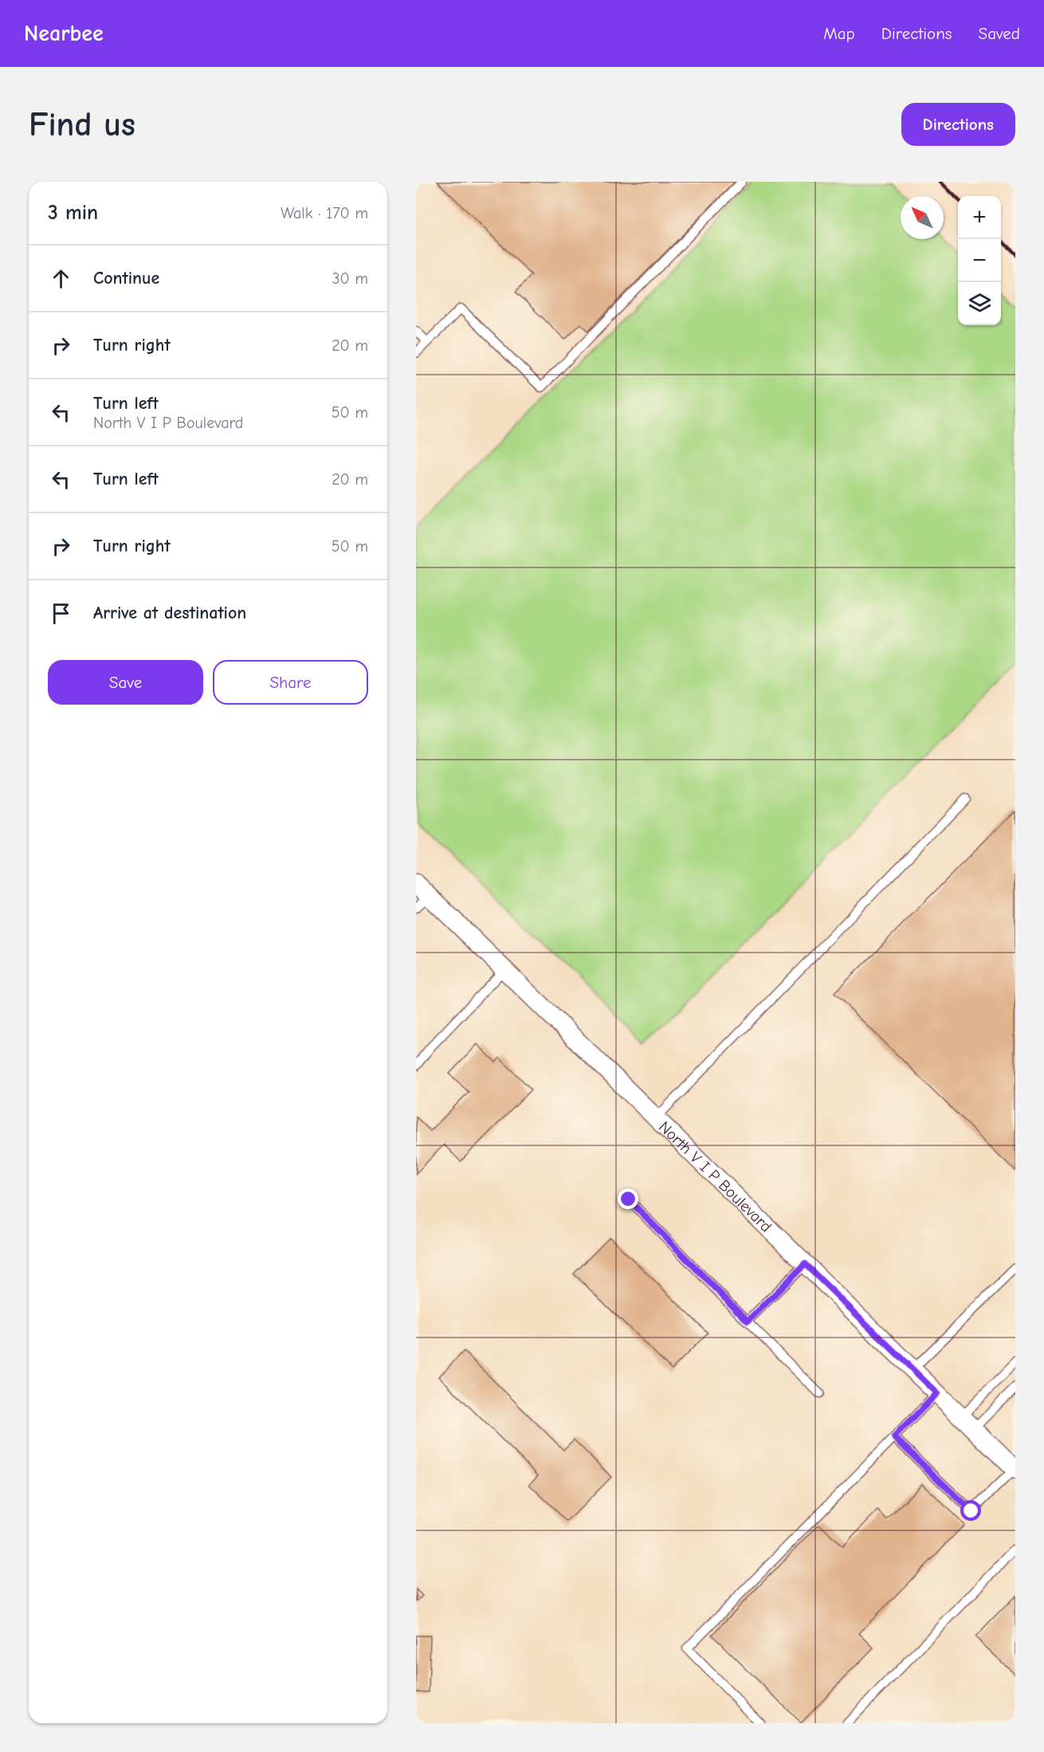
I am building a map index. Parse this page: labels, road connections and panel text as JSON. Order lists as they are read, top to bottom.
{
  "streets": {
    "street": ["North V I P Boulevard"]
  },
  "north": "top left",
  "page": {
    "header": "Nearbee",
    "nav": ["Map", "Directions", "Saved"],
    "buttons": [
      "Directions",
      ["Save", "Share"]
    ],
    "title": "Find us",
    "heading": ["3 min", "Walk · 170 m"],
    "map_buttons": ["+", "−"],
    "list": [
      ["Continue", "30 m"],
      ["Turn right", "20 m"],
      ["Turn left", "North V I P Boulevard", "50 m"],
      ["Turn left", "20 m"],
      ["Turn right", "50 m"],
      "Arrive at destination"
    ]
  }
}
